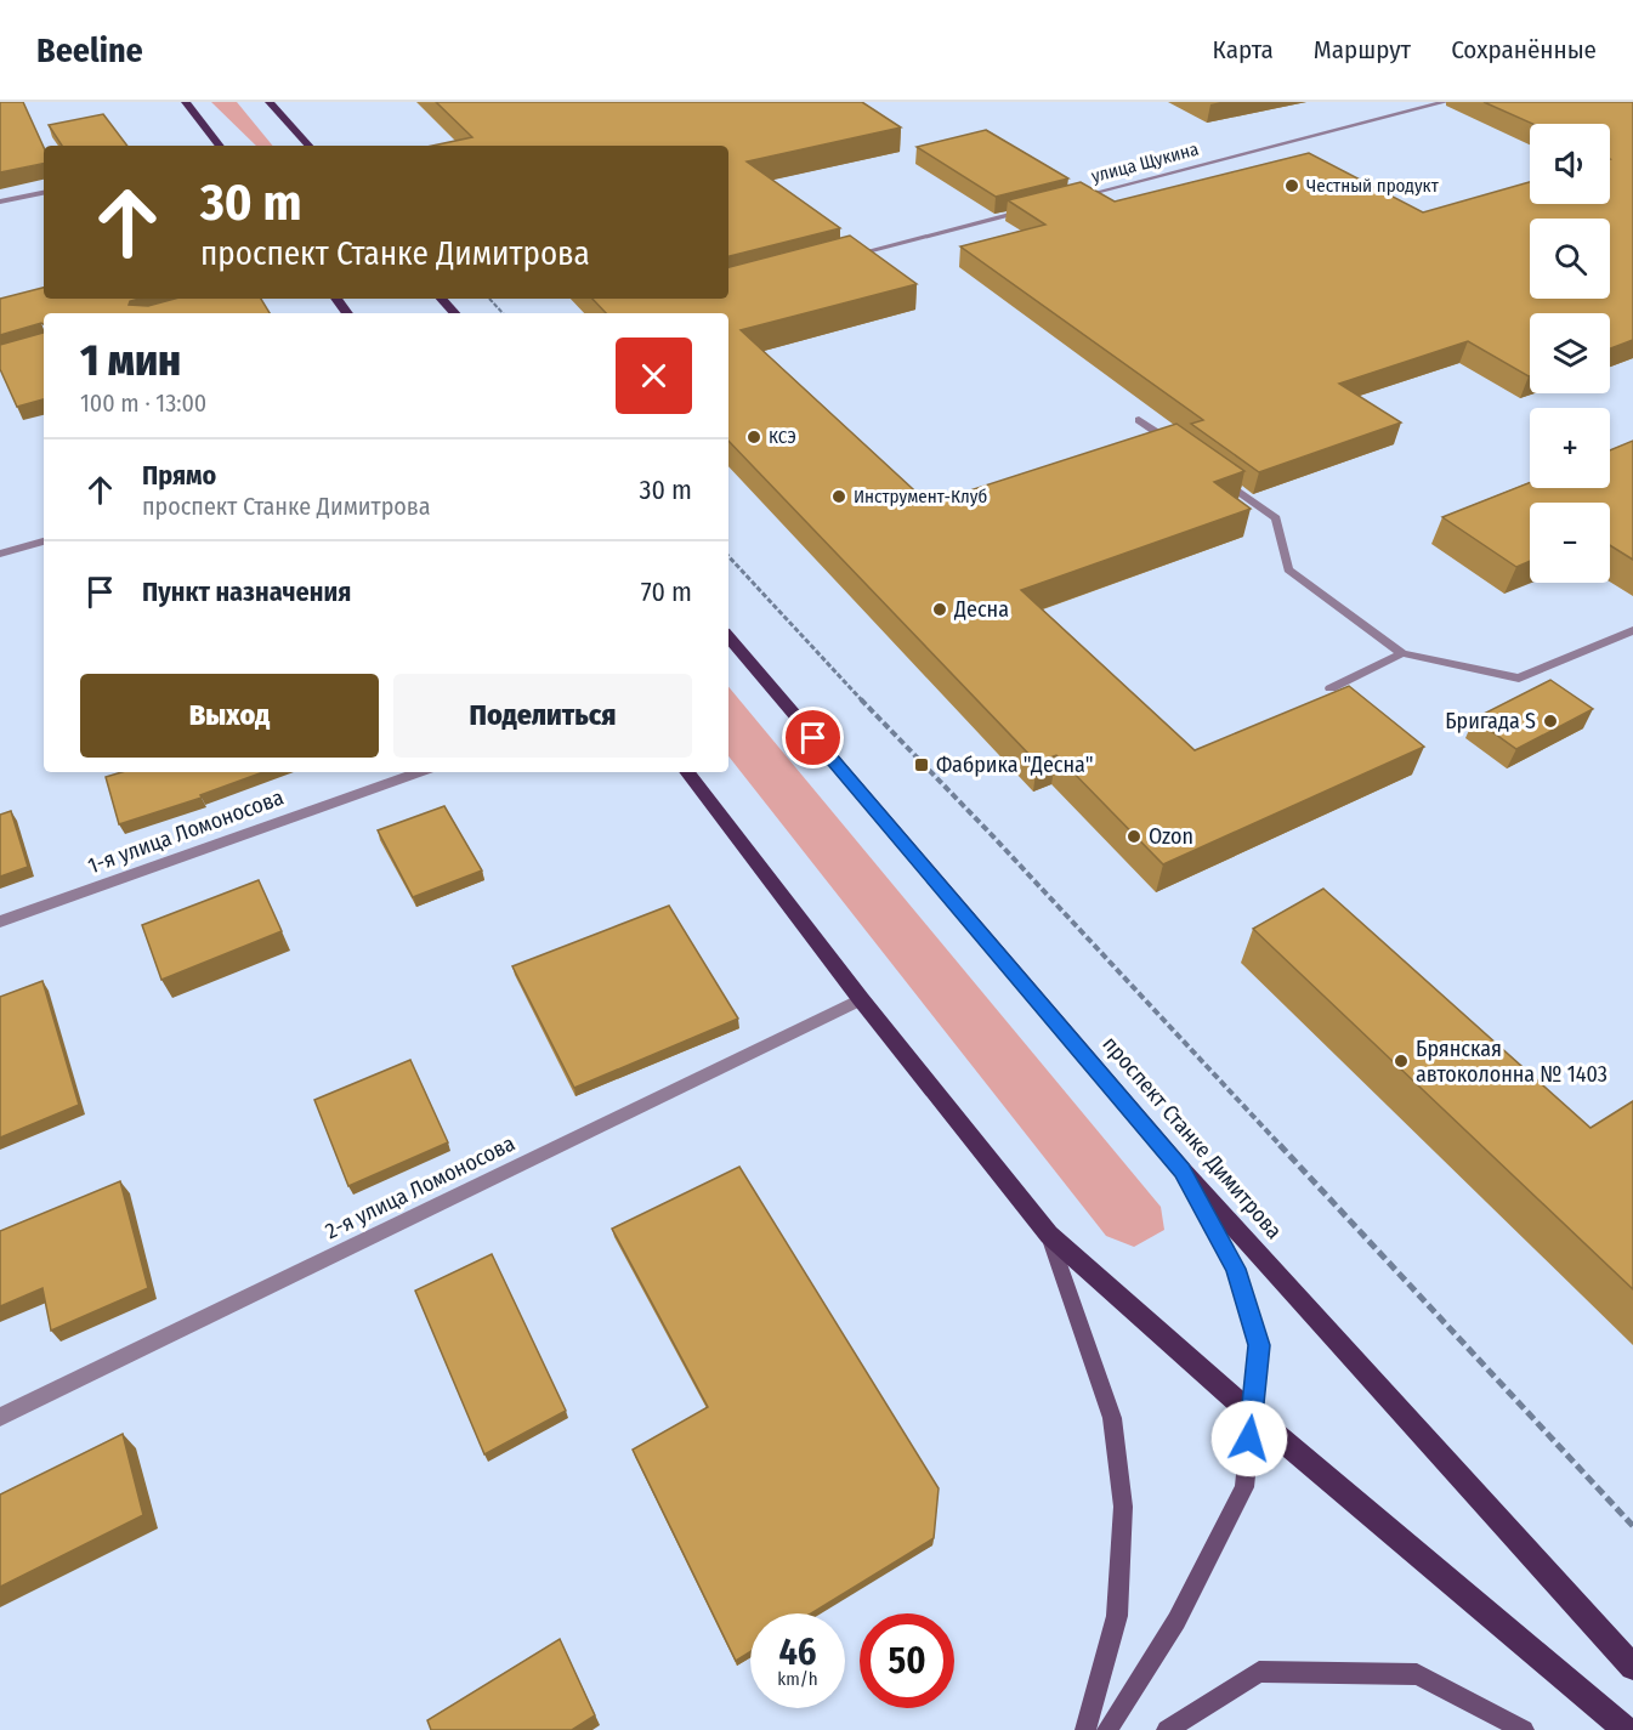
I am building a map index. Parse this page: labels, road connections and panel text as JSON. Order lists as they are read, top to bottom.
{
  "streets": {
    "main road": ["проспект Станке Димитрова"],
    "street": ["улица Щукина", "1-я улица Ломоносова", "2-я улица Ломоносова"]
  },
  "places": {
    "other": [
      "Честный продукт",
      "КСЭ",
      "Инструмент-Клуб",
      "Десна",
      "Бригада S",
      "Ozon",
      "Брянская автоколонна № 1403"
    ],
    "transit": ["Фабрика \"Десна\""]
  },
  "page": {
    "header": "Beeline",
    "nav": ["Карта", "Маршрут", "Сохранённые"],
    "map_buttons": ["+", "−"],
    "turn": ["30 m", "проспект Станке Димитрова"],
    "heading": ["1 мин", "100 m · 13:00"],
    "list": [
      {
        "name": "Прямо",
        "note": "проспект Станке Димитрова",
        "value": "30 m"
      },
      {
        "name": "Пункт назначения",
        "value": "70 m"
      }
    ],
    "buttons": ["Выход", "Поделиться"],
    "speed": "46 km/h",
    "limit": "50"
  }
}
